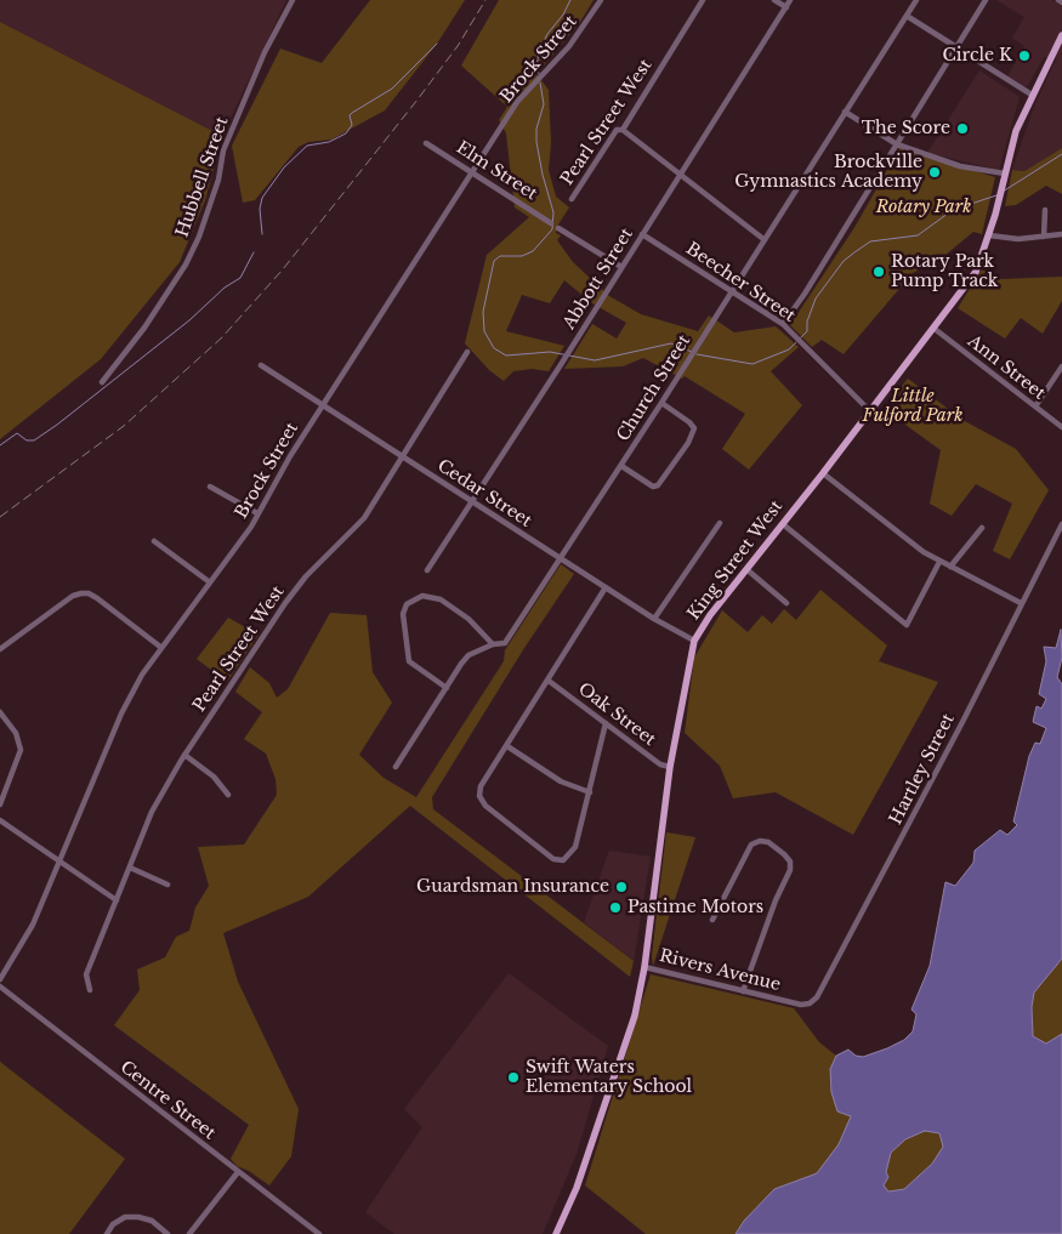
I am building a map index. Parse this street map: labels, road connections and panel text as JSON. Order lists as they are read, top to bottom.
{
  "streets": {
    "main road": ["King Street West"],
    "street": [
      "Brock Street",
      "Pearl Street West",
      "Elm Street",
      "Hubbell Street",
      "Abbott Street",
      "Beecher Street",
      "Ann Street",
      "Church Street",
      "Cedar Street",
      "Oak Street",
      "Hartley Street",
      "Rivers Avenue",
      "Centre Street"
    ]
  },
  "crossings": [
    ["Brock Street", "Elm Street"],
    ["Brock Street", "Cedar Street"],
    ["Pearl Street West", "Cedar Street"],
    ["Abbott Street", "Beecher Street"],
    ["Abbott Street", "Cedar Street"],
    ["Beecher Street", "Church Street"],
    ["Beecher Street", "King Street West"],
    ["Ann Street", "King Street West"],
    ["Church Street", "Cedar Street"],
    ["Cedar Street", "King Street West"],
    ["King Street West", "Oak Street"],
    ["King Street West", "Rivers Avenue"],
    ["Hartley Street", "Rivers Avenue"]
  ],
  "parks": ["Rotary Park", "Little Fulford Park"],
  "places": [
    "Circle K",
    "The Score",
    "Brockville Gymnastics Academy",
    "Rotary Park Pump Track",
    "Guardsman Insurance",
    "Pastime Motors",
    "Swift Waters Elementary School"
  ]
}
